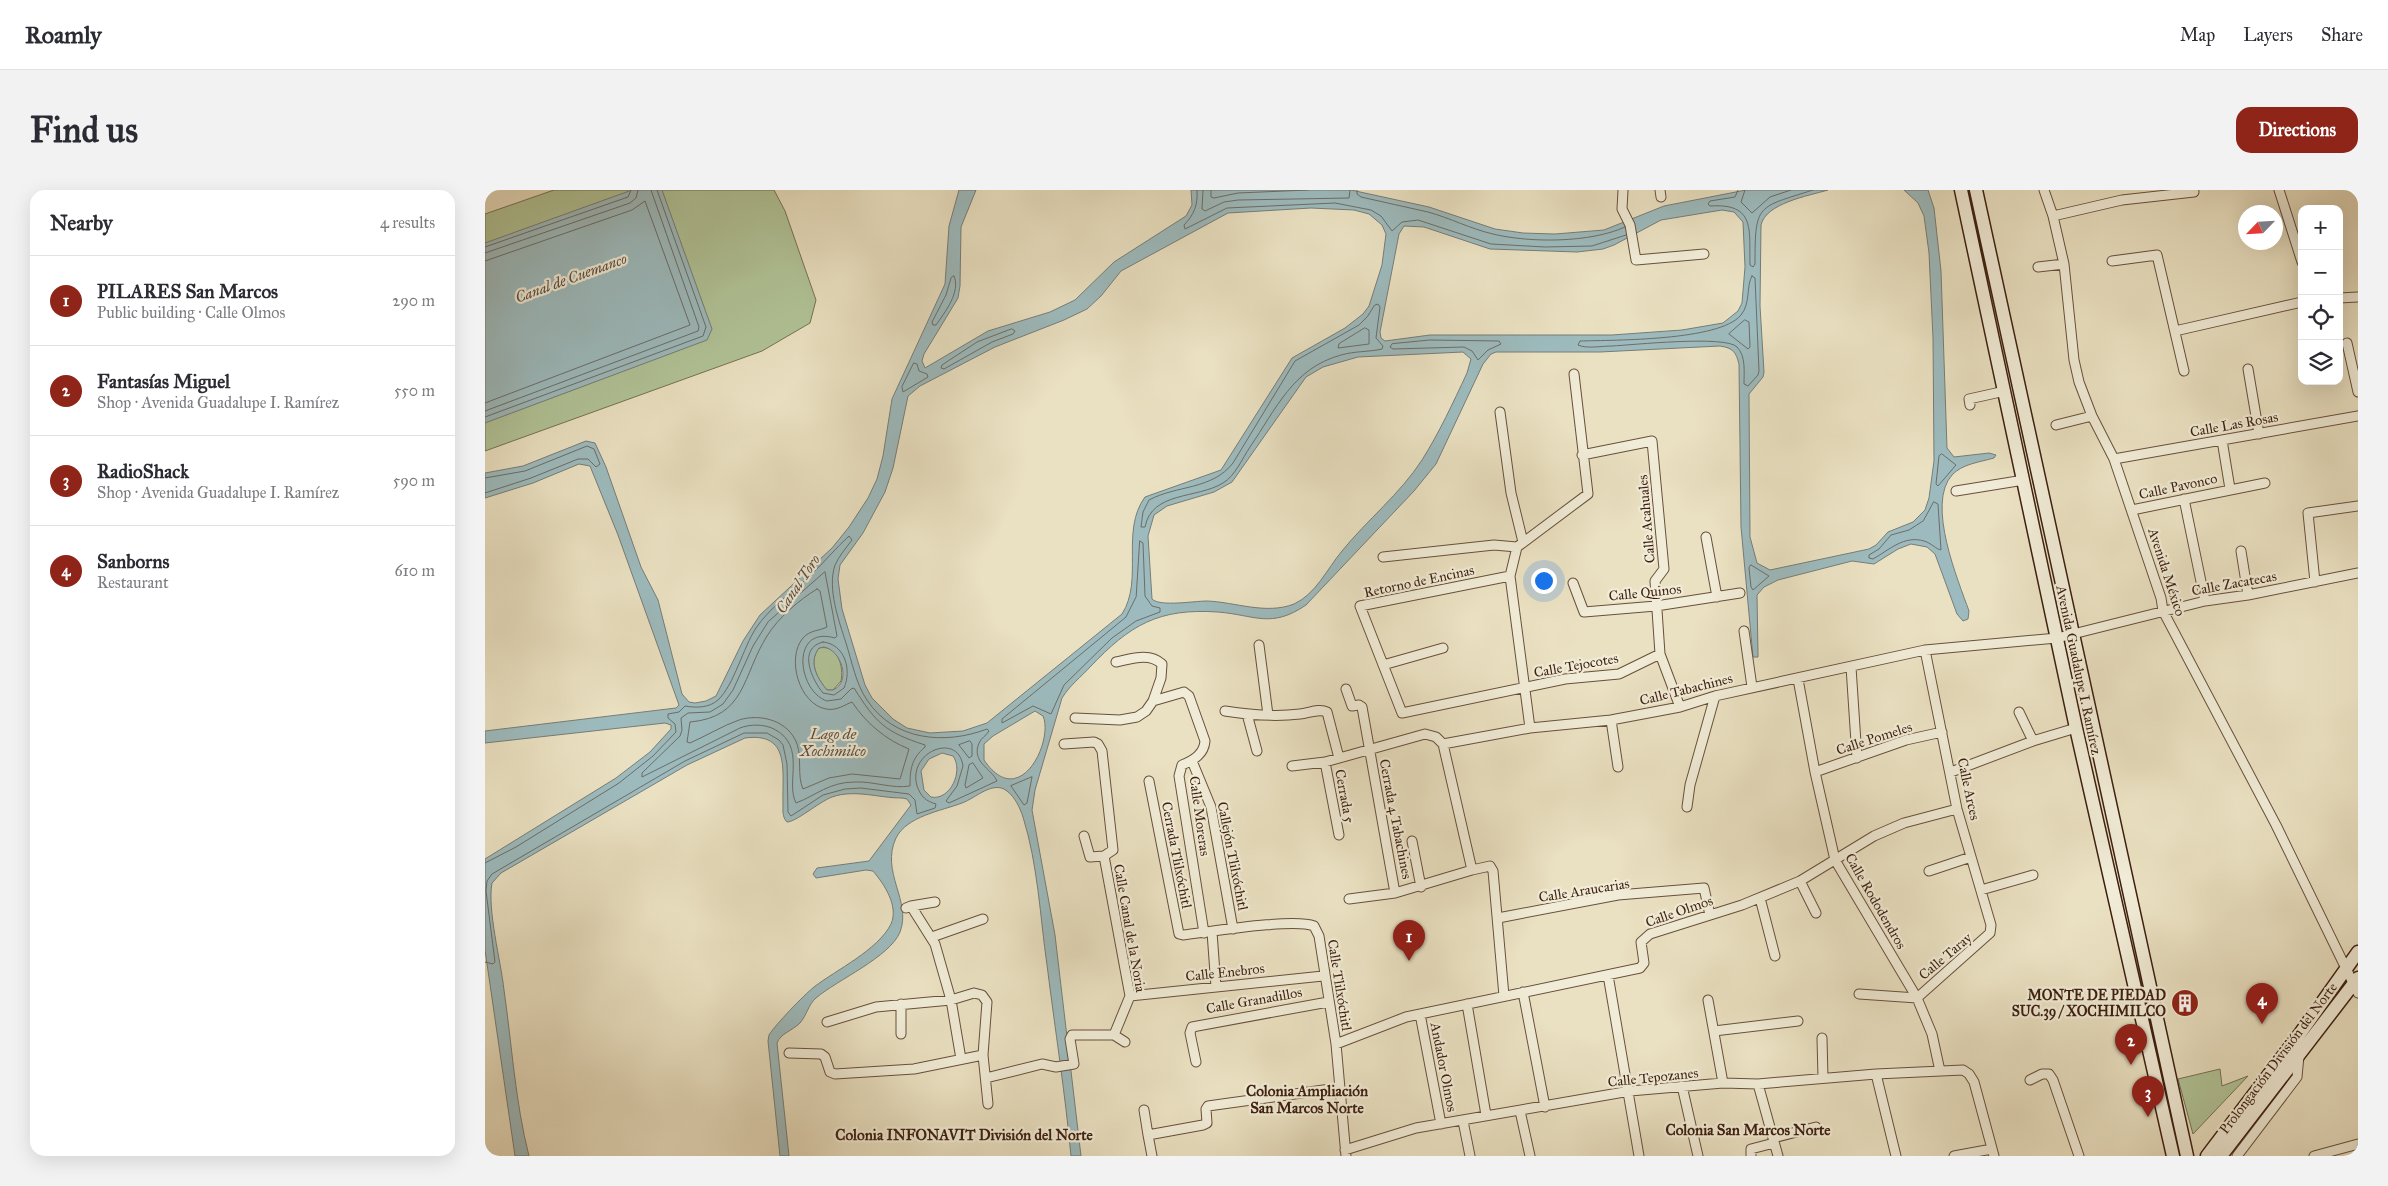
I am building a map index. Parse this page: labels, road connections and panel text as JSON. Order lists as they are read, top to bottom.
{
  "streets": {
    "main road": ["Avenida Guadalupe I. Ramírez", "Prolongación División del Norte"],
    "street": [
      "Calle Las Rosas",
      "Calle Pavonco",
      "Calle Acahuales",
      "Avenida México",
      "Retorno de Encinas",
      "Calle Zacatecas",
      "Calle Quinos",
      "Calle Tejocotes",
      "Calle Tabachines",
      "Calle Pomeles",
      "Calle Arces",
      "Cerrada 5",
      "Calle Moreras",
      "Cerrada 4 Tabachines",
      "Cerrada Tlilxóchitl",
      "Callejón Tlilxóchitl",
      "Calle Araucarias",
      "Calle Rododendros",
      "Calle Olmos",
      "Calle Canal de la Noria",
      "Calle Taray",
      "Calle Enebros",
      "Calle Tlilxóchitl",
      "Calle Granadillos",
      "Andador Olmos",
      "Calle Tepozanes"
    ]
  },
  "crossings": [
    ["Calle Las Rosas", "Avenida México"],
    ["Calle Pavonco", "Avenida México"],
    ["Calle Acahuales", "Calle Quinos"],
    ["Calle Acahuales", "Calle Tejocotes"],
    ["Calle Acahuales", "Calle Tabachines"],
    ["Avenida México", "Calle Zacatecas"],
    ["Avenida México", "Prolongación División del Norte"],
    ["Retorno de Encinas", "Calle Tejocotes"],
    ["Calle Zacatecas", "Avenida Guadalupe I. Ramírez"],
    ["Calle Zacatecas", "Calle Tabachines"],
    ["Avenida Guadalupe I. Ramírez", "Calle Tabachines"],
    ["Calle Tabachines", "Calle Arces"],
    ["Calle Tabachines", "Calle Rododendros"],
    ["Calle Pomeles", "Calle Arces"],
    ["Calle Pomeles", "Calle Rododendros"],
    ["Calle Arces", "Calle Olmos"],
    ["Calle Arces", "Calle Taray"],
    ["Calle Moreras", "Callejón Tlilxóchitl"],
    ["Calle Moreras", "Calle Enebros"],
    ["Calle Moreras", "Calle Tlilxóchitl"],
    ["Cerrada Tlilxóchitl", "Calle Tlilxóchitl"],
    ["Callejón Tlilxóchitl", "Calle Tlilxóchitl"],
    ["Calle Araucarias", "Calle Olmos"],
    ["Calle Rododendros", "Calle Olmos"],
    ["Calle Rododendros", "Calle Taray"],
    ["Calle Rododendros", "Calle Tepozanes"],
    ["Calle Olmos", "Calle Tlilxóchitl"],
    ["Calle Olmos", "Andador Olmos"],
    ["Calle Canal de la Noria", "Calle Enebros"],
    ["Calle Enebros", "Calle Tlilxóchitl"],
    ["Calle Tlilxóchitl", "Calle Granadillos"],
    ["Calle Tlilxóchitl", "Calle Tepozanes"],
    ["Andador Olmos", "Calle Tepozanes"]
  ],
  "districts": ["Colonia Ampliación San Marcos Norte", "Colonia San Marcos Norte", "Colonia INFONAVIT División del Norte"],
  "water": ["Canal de Cuemanco", "Canal Toro", "Lago de Xochimilco"],
  "places": {
    "building": ["MONTE DE PIEDAD SUC.39 / XOCHIMILCO"]
  },
  "north": "bottom left",
  "page": {
    "header": "Roamly",
    "nav": ["Map", "Layers", "Share"],
    "buttons": "Directions",
    "title": "Find us",
    "heading": ["Nearby", "4 results"],
    "map_buttons": ["+", "−"],
    "list": [
      {
        "mark": "1",
        "name": "PILARES San Marcos",
        "note": "Public building · Calle Olmos",
        "value": "290 m"
      },
      {
        "mark": "2",
        "name": "Fantasías Miguel",
        "note": "Shop · Avenida Guadalupe I. Ramírez",
        "value": "550 m"
      },
      {
        "mark": "3",
        "name": "RadioShack",
        "note": "Shop · Avenida Guadalupe I. Ramírez",
        "value": "590 m"
      },
      {
        "mark": "4",
        "name": "Sanborns",
        "note": "Restaurant",
        "value": "610 m"
      }
    ],
    "pins": [
      "1",
      "4",
      "2",
      "3"
    ]
  }
}
